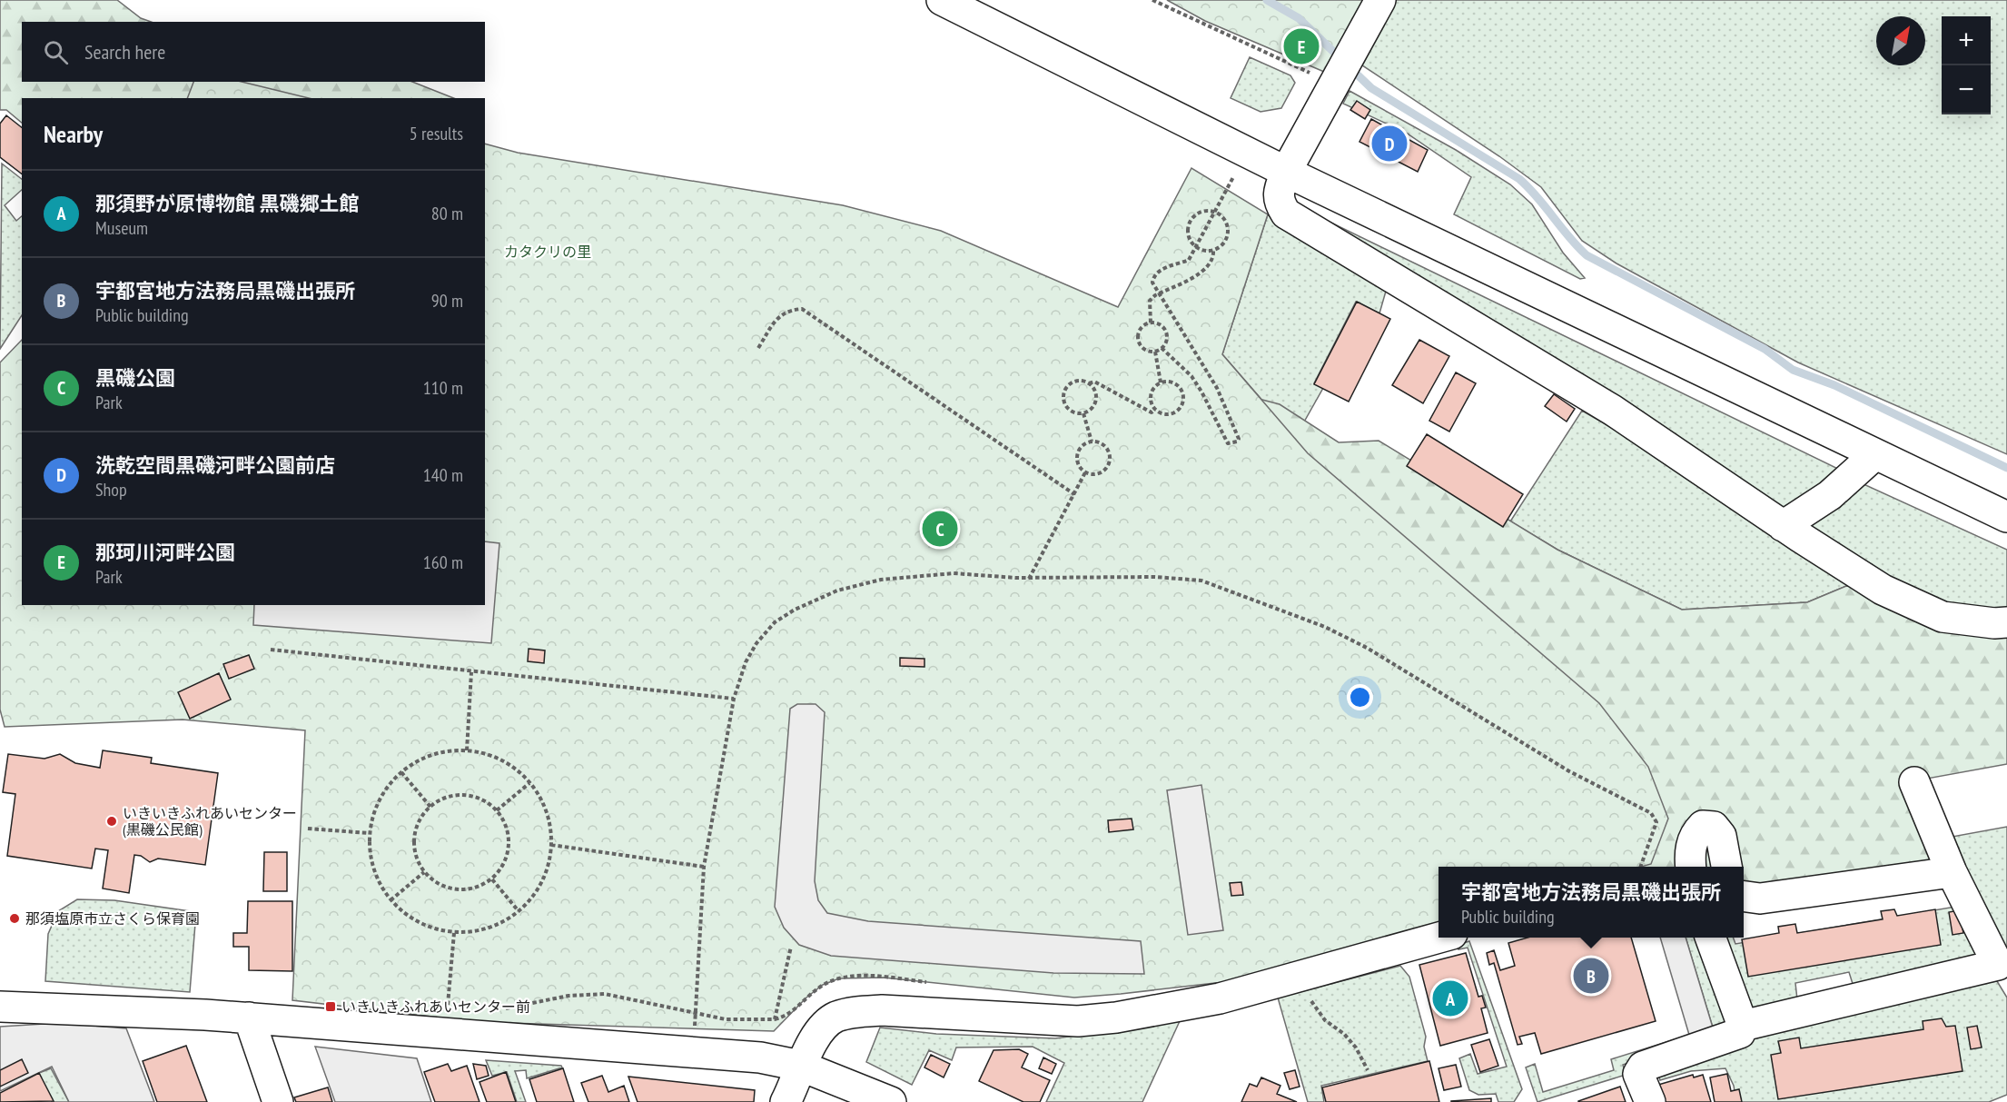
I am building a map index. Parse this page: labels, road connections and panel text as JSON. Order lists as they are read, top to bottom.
{
  "parks": ["カタクリの里"],
  "places": {
    "other": ["いきいきふれあいセンター (黒磯公民館)", "那須塩原市立さくら保育園"],
    "transit": ["いきいきふれあいセンター前"]
  },
  "north": "top right",
  "page": {
    "map_buttons": ["+", "−"],
    "search": "Search here",
    "pins": [
      "E",
      "D",
      "C",
      "B",
      "A"
    ],
    "heading": ["Nearby", "5 results"],
    "list": [
      {
        "mark": "A",
        "name": "那須野が原博物館 黒磯郷土館",
        "note": "Museum",
        "value": "80 m"
      },
      {
        "mark": "B",
        "name": "宇都宮地方法務局黒磯出張所",
        "note": "Public building",
        "value": "90 m"
      },
      {
        "mark": "C",
        "name": "黒磯公園",
        "note": "Park",
        "value": "110 m"
      },
      {
        "mark": "D",
        "name": "洗乾空間黒磯河畔公園前店",
        "note": "Shop",
        "value": "140 m"
      },
      {
        "mark": "E",
        "name": "那珂川河畔公園",
        "note": "Park",
        "value": "160 m"
      }
    ],
    "popup": ["宇都宮地方法務局黒磯出張所", "Public building"]
  }
}
